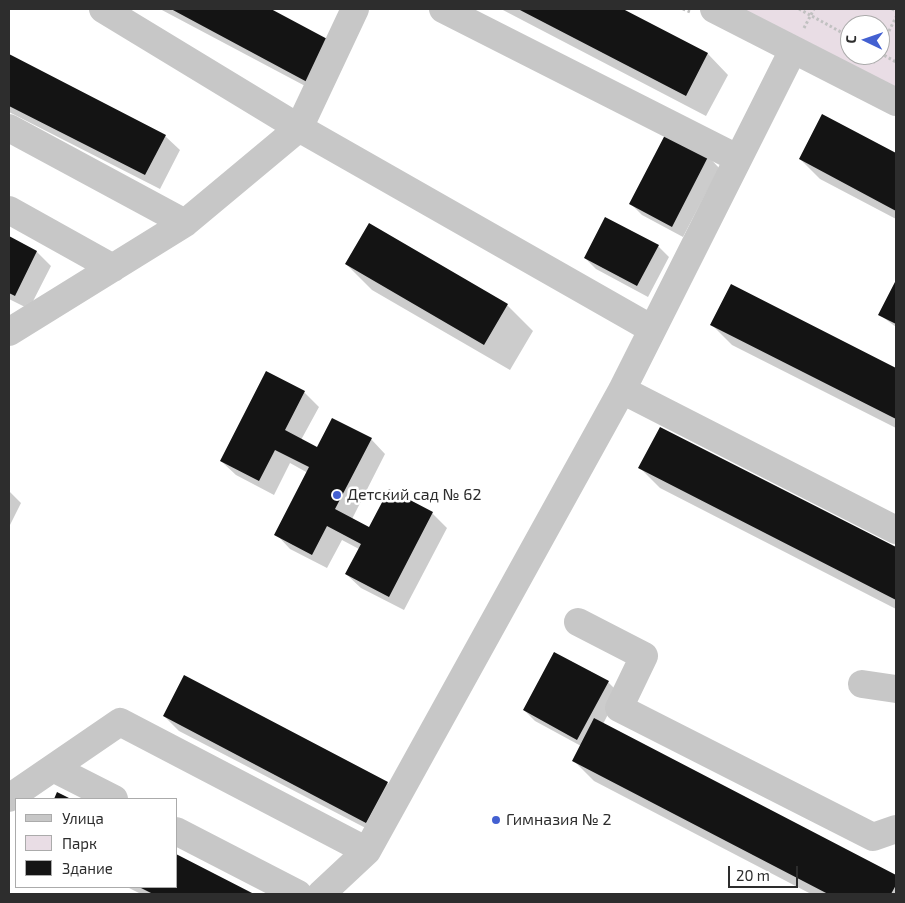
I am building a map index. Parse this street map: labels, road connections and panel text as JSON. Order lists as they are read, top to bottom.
{
  "places": ["Детский сад № 62", "Гимназия № 2"],
  "legend": ["Улица", "Парк", "Здание"],
  "scale_bar": "20 m",
  "north": "left"
}
